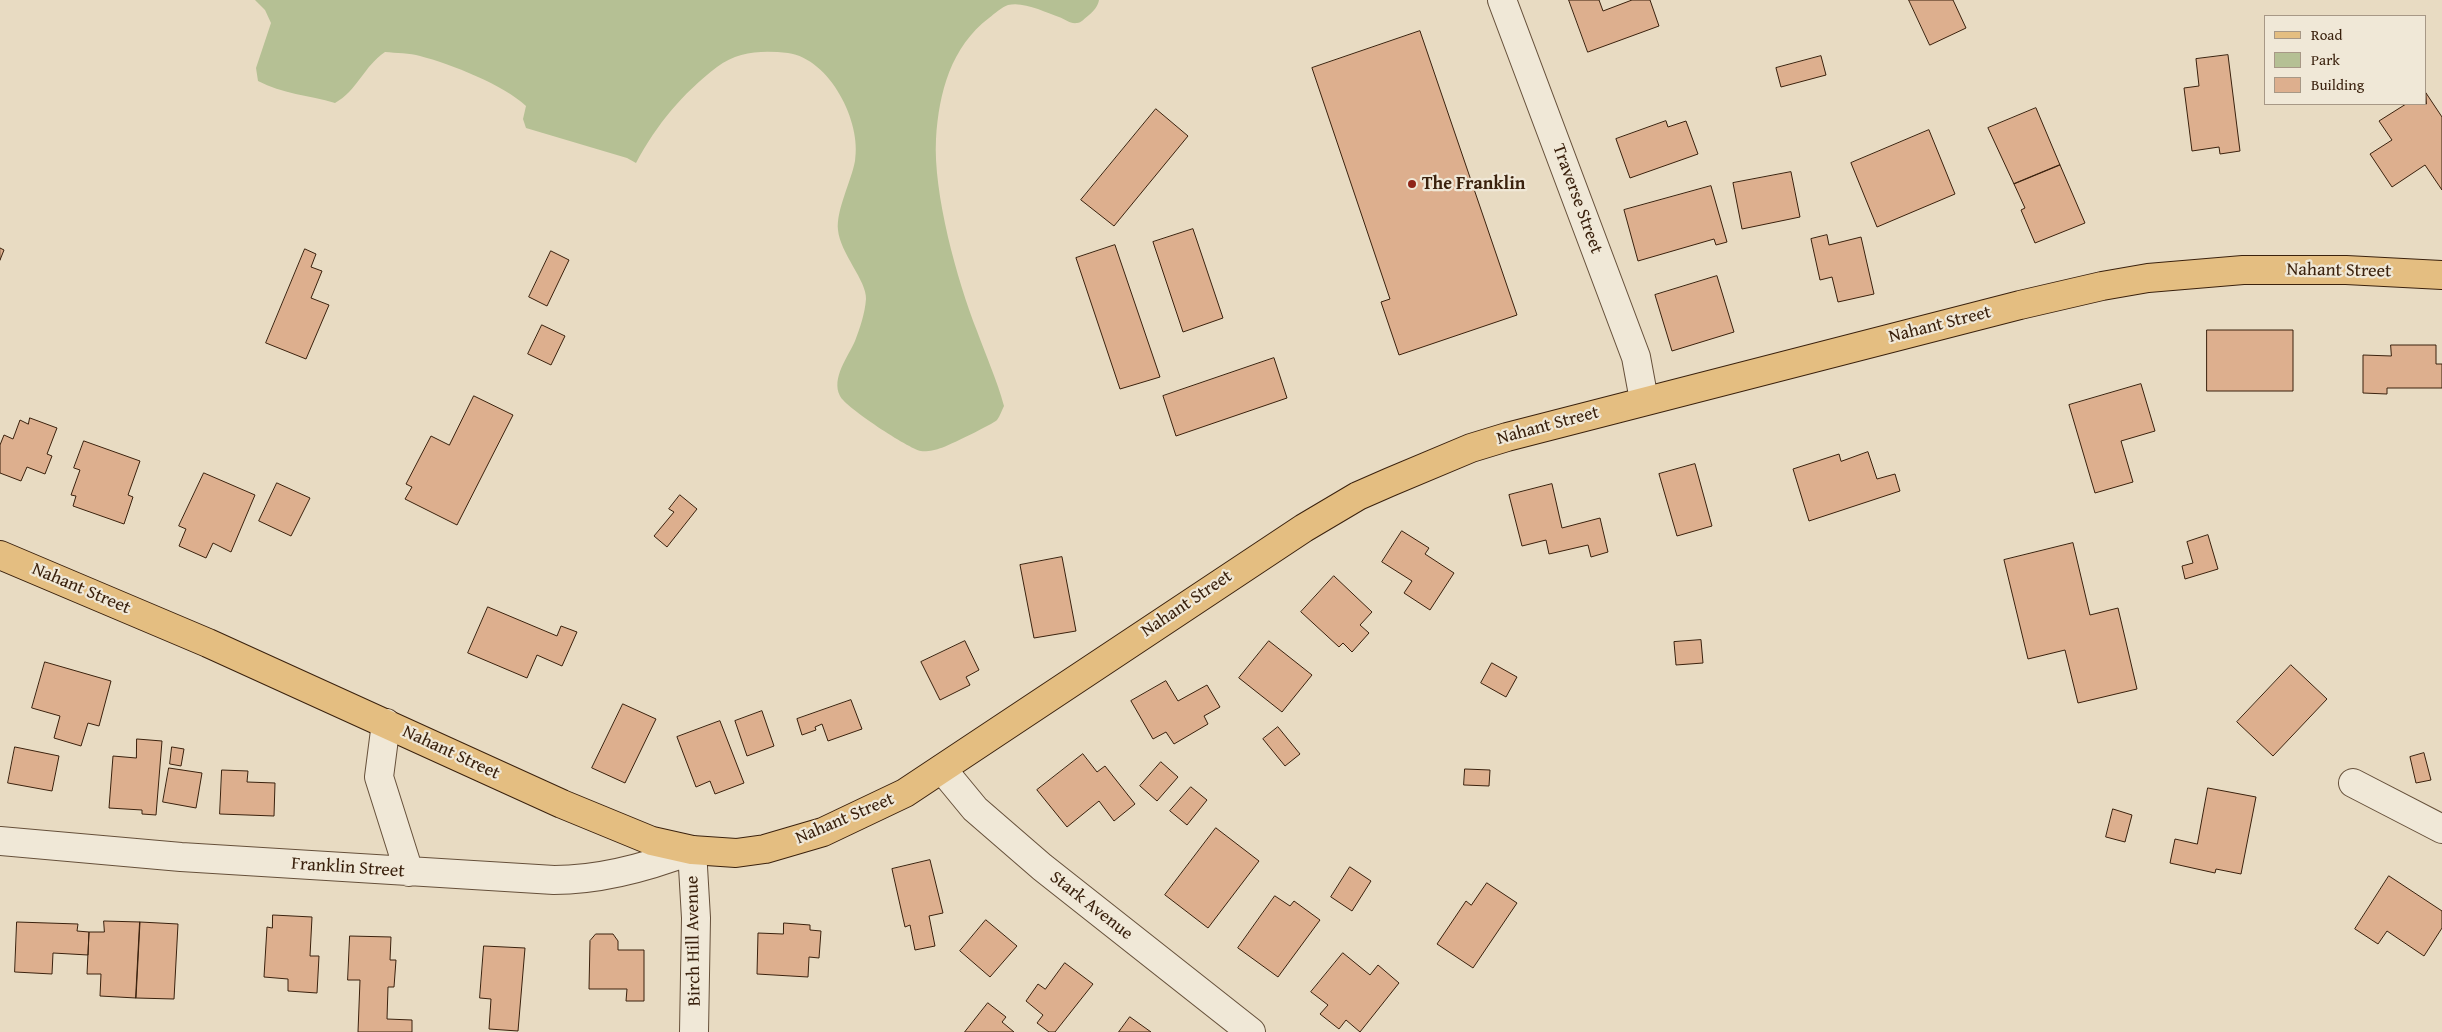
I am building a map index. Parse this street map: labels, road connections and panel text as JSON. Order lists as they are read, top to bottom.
{
  "streets": {
    "main road": ["Nahant Street"],
    "street": [
      "Traverse Street",
      "Franklin Street",
      "Stark Avenue",
      "Birch Hill Avenue"
    ]
  },
  "crossings": [
    ["Traverse Street", "Nahant Street"],
    ["Nahant Street", "Franklin Street"],
    ["Nahant Street", "Stark Avenue"],
    ["Nahant Street", "Birch Hill Avenue"],
    ["Franklin Street", "Birch Hill Avenue"]
  ],
  "places": ["The Franklin"],
  "legend": ["Road", "Park", "Building"]
}
